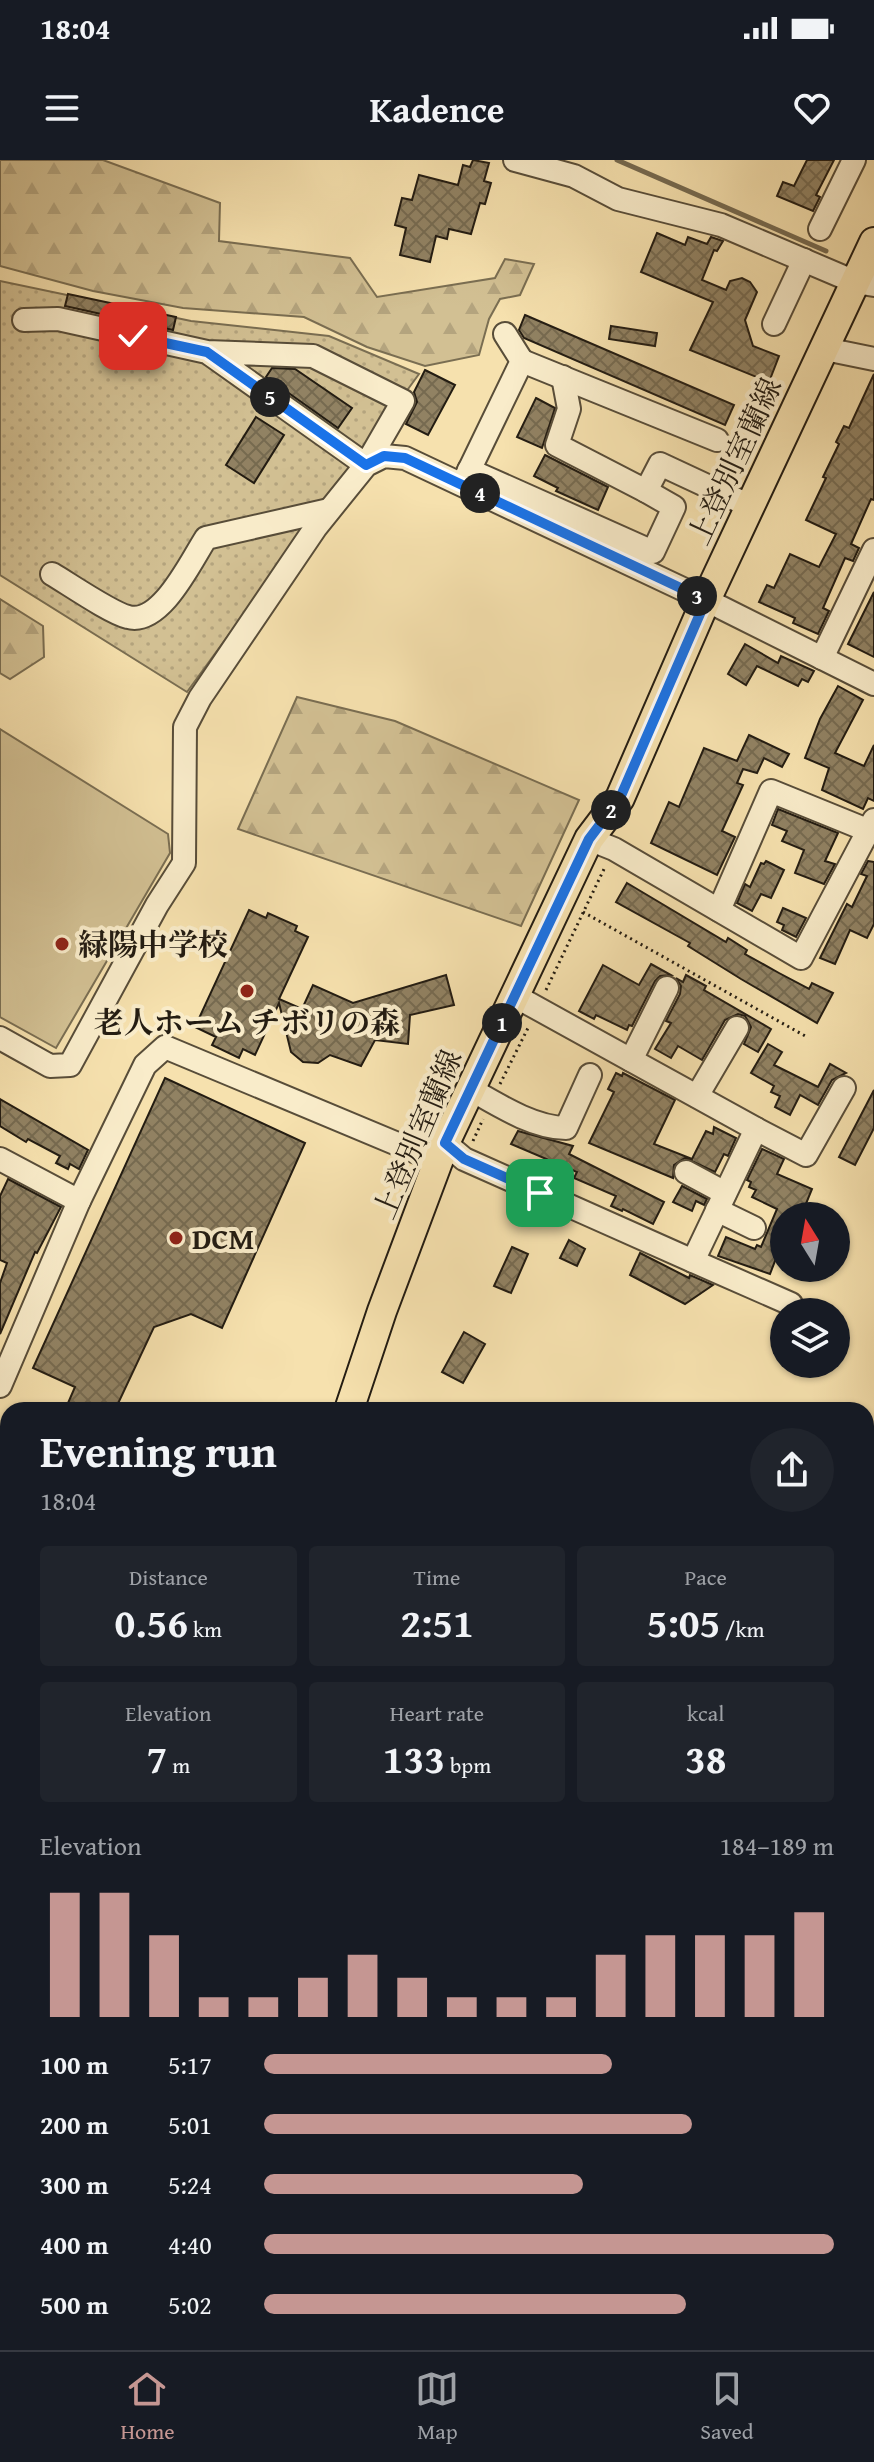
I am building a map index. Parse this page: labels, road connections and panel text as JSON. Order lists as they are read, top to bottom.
{
  "streets": {
    "main road": ["上登別室蘭線"]
  },
  "places": ["緑陽中学校", "老人ホーム チボリの森", "DCM"],
  "north": "top",
  "page": {
    "status": "18:04",
    "header": "Kadence",
    "pins": [
      "5",
      "4",
      "3",
      "2",
      "1"
    ],
    "heading": ["Evening run", "18:04"],
    "stats": [
      ["Distance", "0.56 km"],
      ["Time", "2:51"],
      ["Pace", "5:05 /km"],
      ["Elevation", "7 m"],
      ["Heart rate", "133 bpm"],
      ["kcal", "38"]
    ],
    "chart": ["Elevation", "184–189 m"],
    "list": [
      {
        "name": "100 m",
        "note": "5:17"
      },
      {
        "name": "200 m",
        "note": "5:01"
      },
      {
        "name": "300 m",
        "note": "5:24"
      },
      {
        "name": "400 m",
        "note": "4:40"
      },
      {
        "name": "500 m",
        "note": "5:02"
      }
    ],
    "tabs": ["Home", "Map", "Saved"]
  }
}
